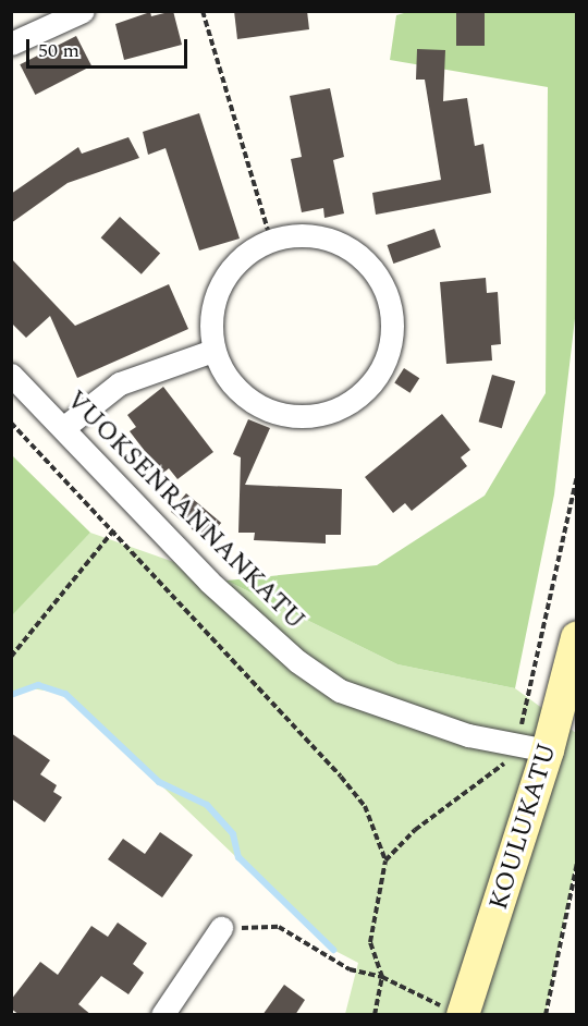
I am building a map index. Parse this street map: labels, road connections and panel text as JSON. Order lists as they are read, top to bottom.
{
  "streets": {
    "street": ["VUOKSENRANNANKATU", "KOULUKATU"]
  },
  "crossings": [
    ["VUOKSENRANNANKATU", "KOULUKATU"]
  ],
  "scale_bar": "50 m"
}
